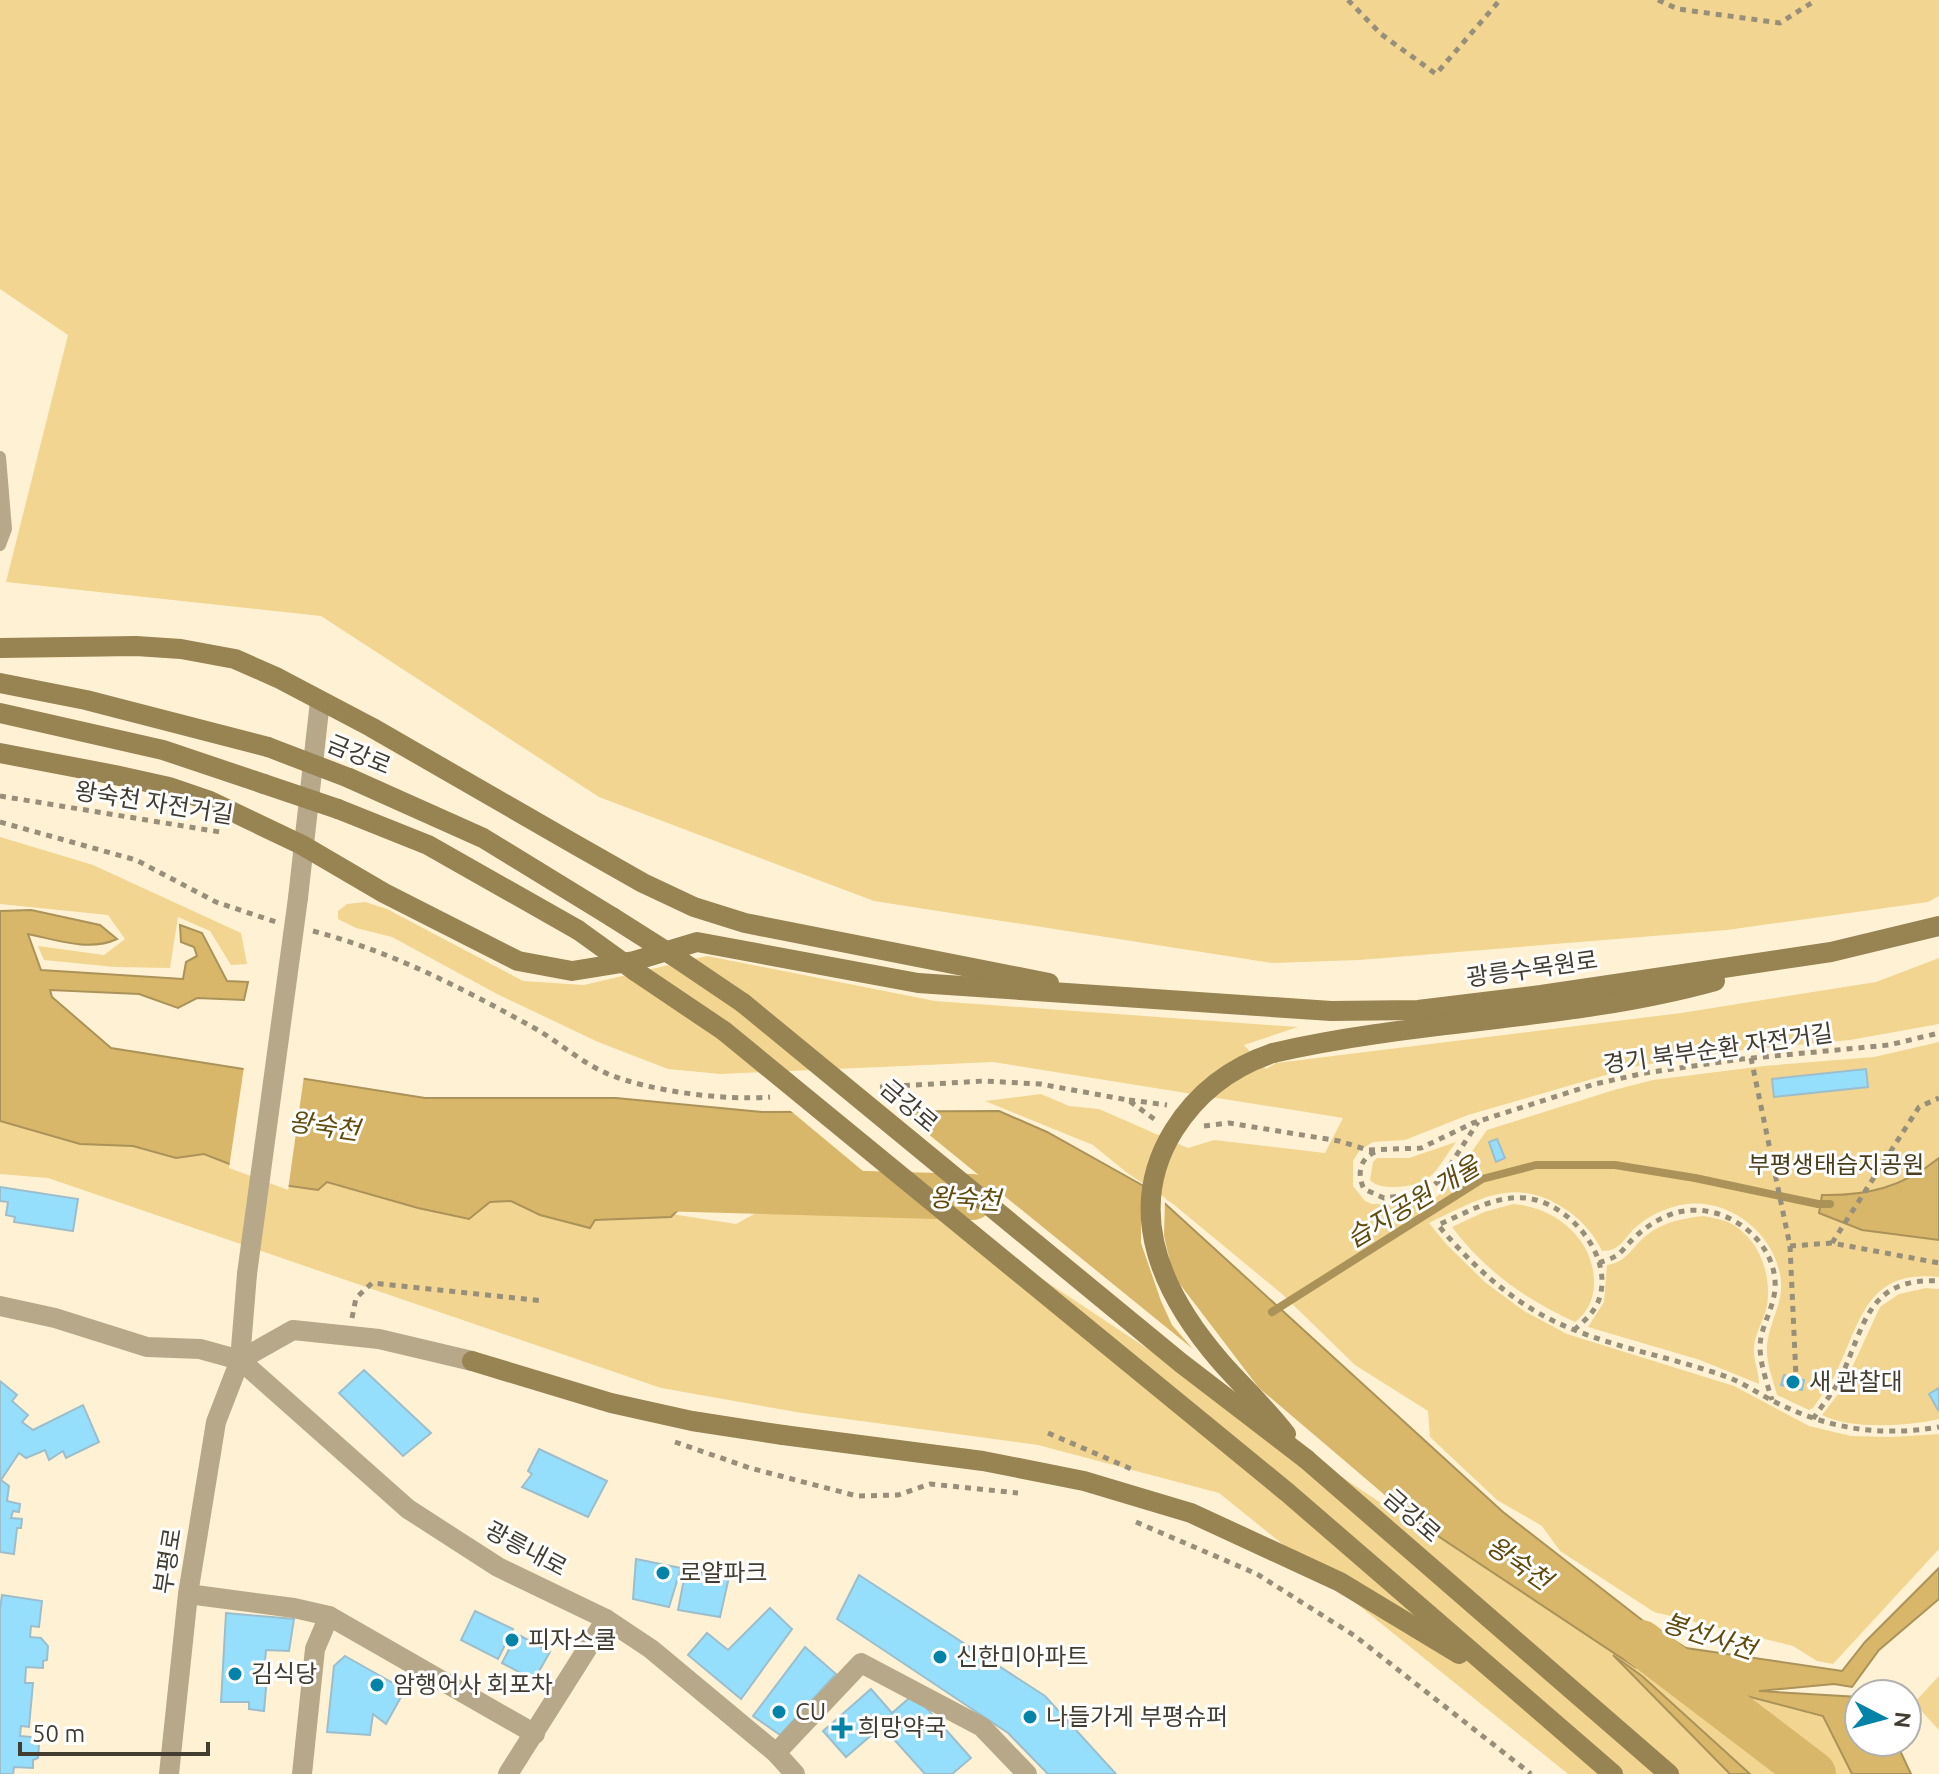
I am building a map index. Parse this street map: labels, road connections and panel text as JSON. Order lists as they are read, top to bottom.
{
  "streets": {
    "main road": ["금강로", "광릉수목원로"],
    "street": ["광릉내로", "부평로"],
    "path": ["왕숙천 자전거길", "경기 북부순환 자전거길"]
  },
  "crossings": [
    ["광릉내로", "부평로"]
  ],
  "water": ["왕숙천", "습지공원 개울", "봉선사천"],
  "parks": ["부평생태습지공원"],
  "places": {
    "other": [
      "새 관찰대",
      "로얄파크",
      "피자스쿨",
      "신한미아파트",
      "김식당",
      "암행어사 회포차",
      "CU",
      "나들가게 부평슈퍼"
    ],
    "health": ["희망약국"]
  },
  "scale_bar": "50 m",
  "north": "right"
}
